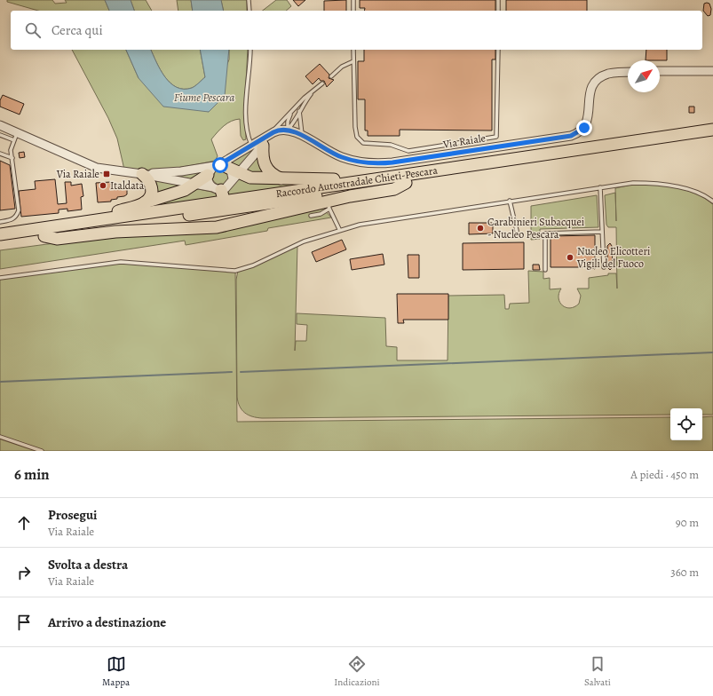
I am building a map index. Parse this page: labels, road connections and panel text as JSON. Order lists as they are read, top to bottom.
{
  "streets": {
    "highway": ["Raccordo Autostradale Chieti-Pescara"],
    "street": ["Via Raiale"]
  },
  "water": ["Fiume Pescara"],
  "places": {
    "transit": ["Via Raiale"],
    "other": ["Italdata", "Carabinieri Subacquei - Nucleo Pescara", "Nucleo Elicotteri Vigili del Fuoco"]
  },
  "north": "top right",
  "page": {
    "search": "Cerca qui",
    "heading": ["6 min", "A piedi · 450 m"],
    "list": [
      ["Prosegui", "Via Raiale", "90 m"],
      ["Svolta a destra", "Via Raiale", "360 m"],
      "Arrivo a destinazione"
    ],
    "nav": ["Mappa", "Indicazioni", "Salvati"]
  }
}
